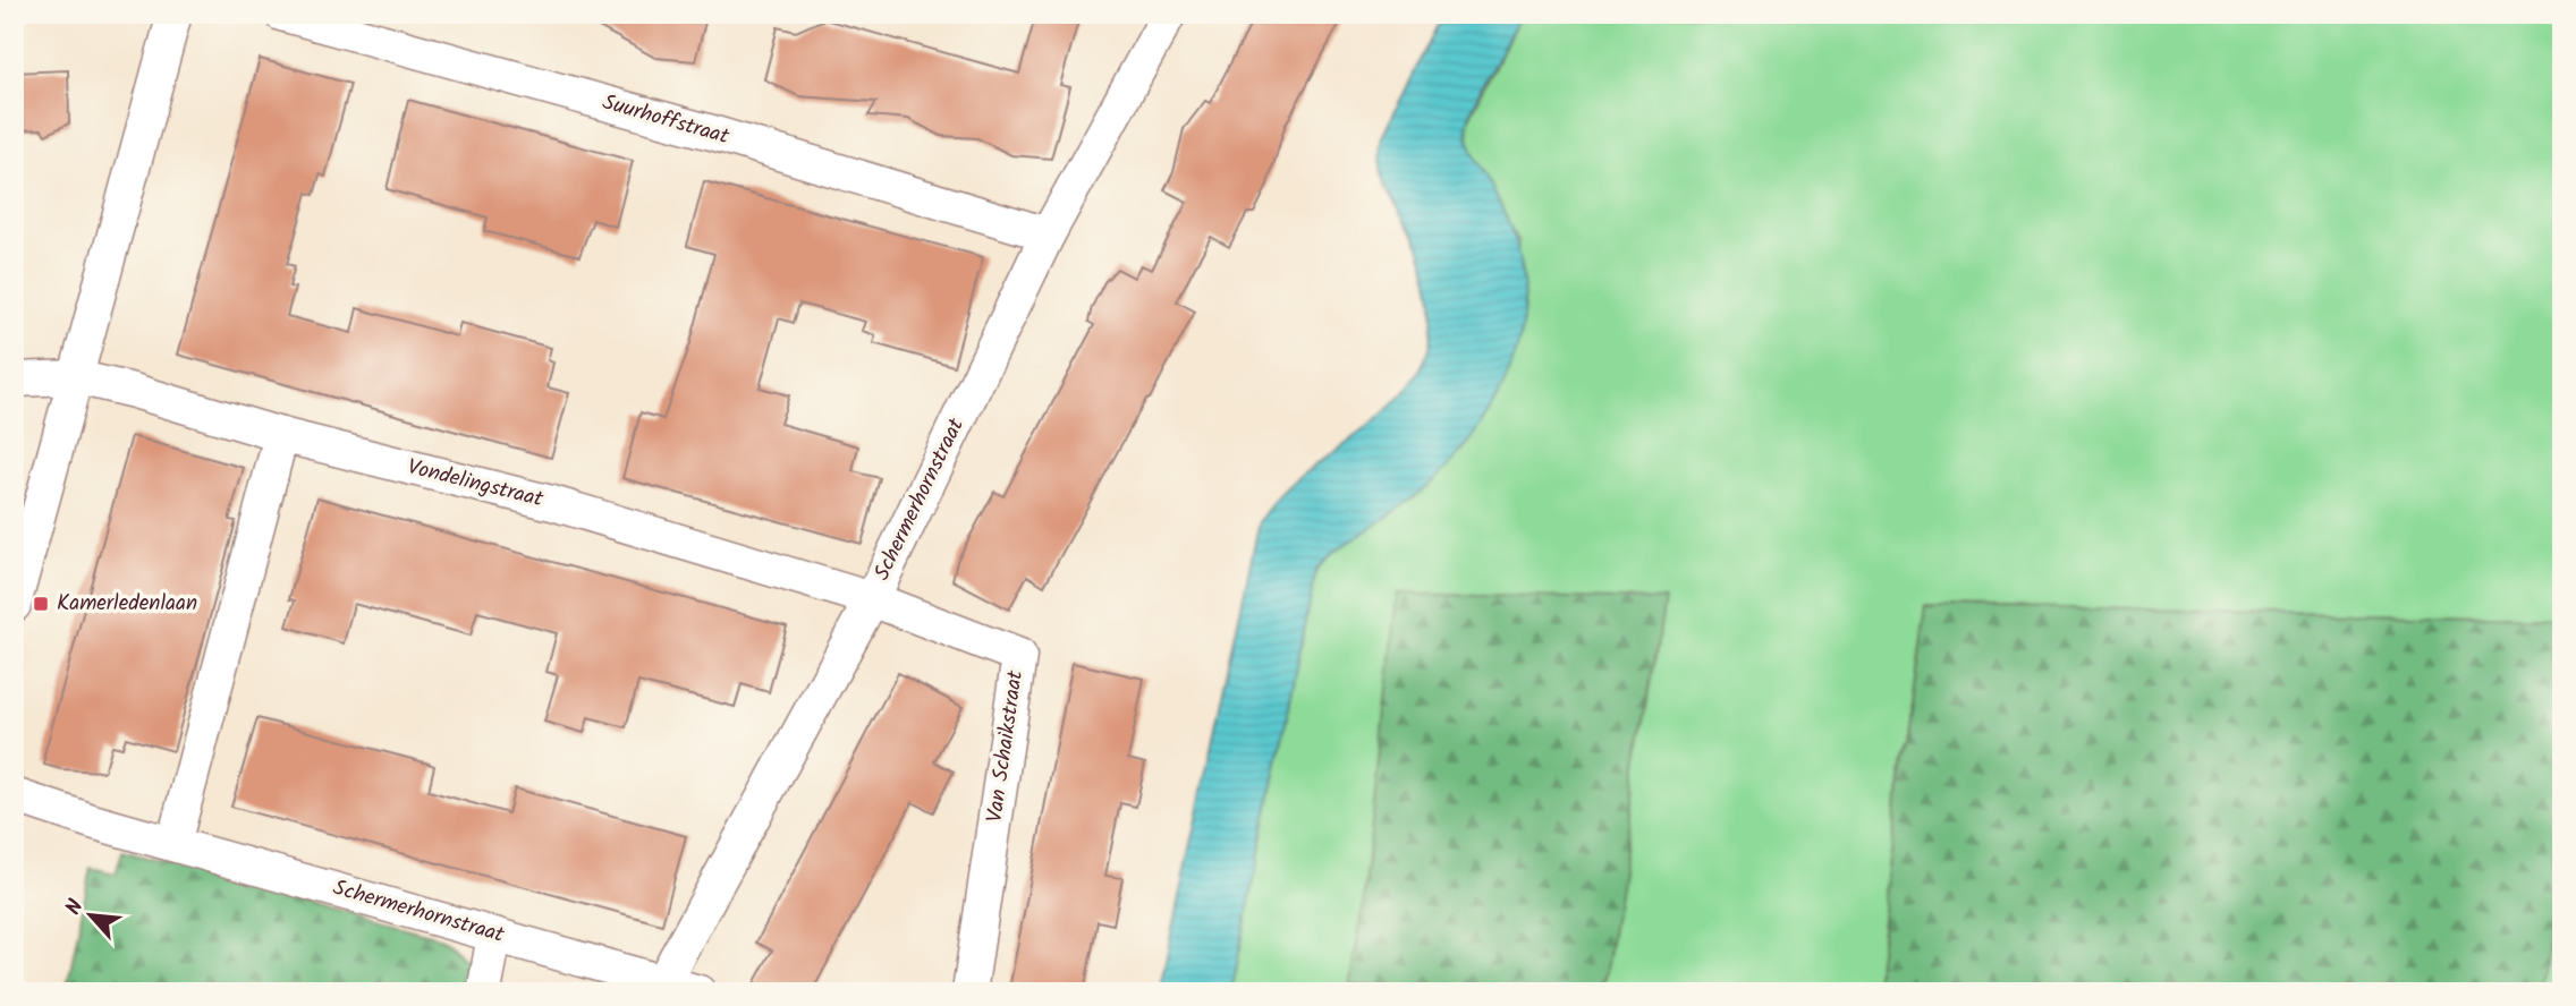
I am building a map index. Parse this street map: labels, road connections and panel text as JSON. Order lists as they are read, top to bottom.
{
  "streets": {
    "street": [
      "Suurhoffstraat",
      "Vondelingstraat",
      "Schermerhornstraat",
      "Van Schaikstraat"
    ]
  },
  "crossings": [
    ["Suurhoffstraat", "Schermerhornstraat"],
    ["Vondelingstraat", "Schermerhornstraat"],
    ["Vondelingstraat", "Van Schaikstraat"],
    ["Schermerhornstraat", "Van Schaikstraat"]
  ],
  "places": {
    "transit": ["Kamerledenlaan"]
  },
  "north": "top left"
}
